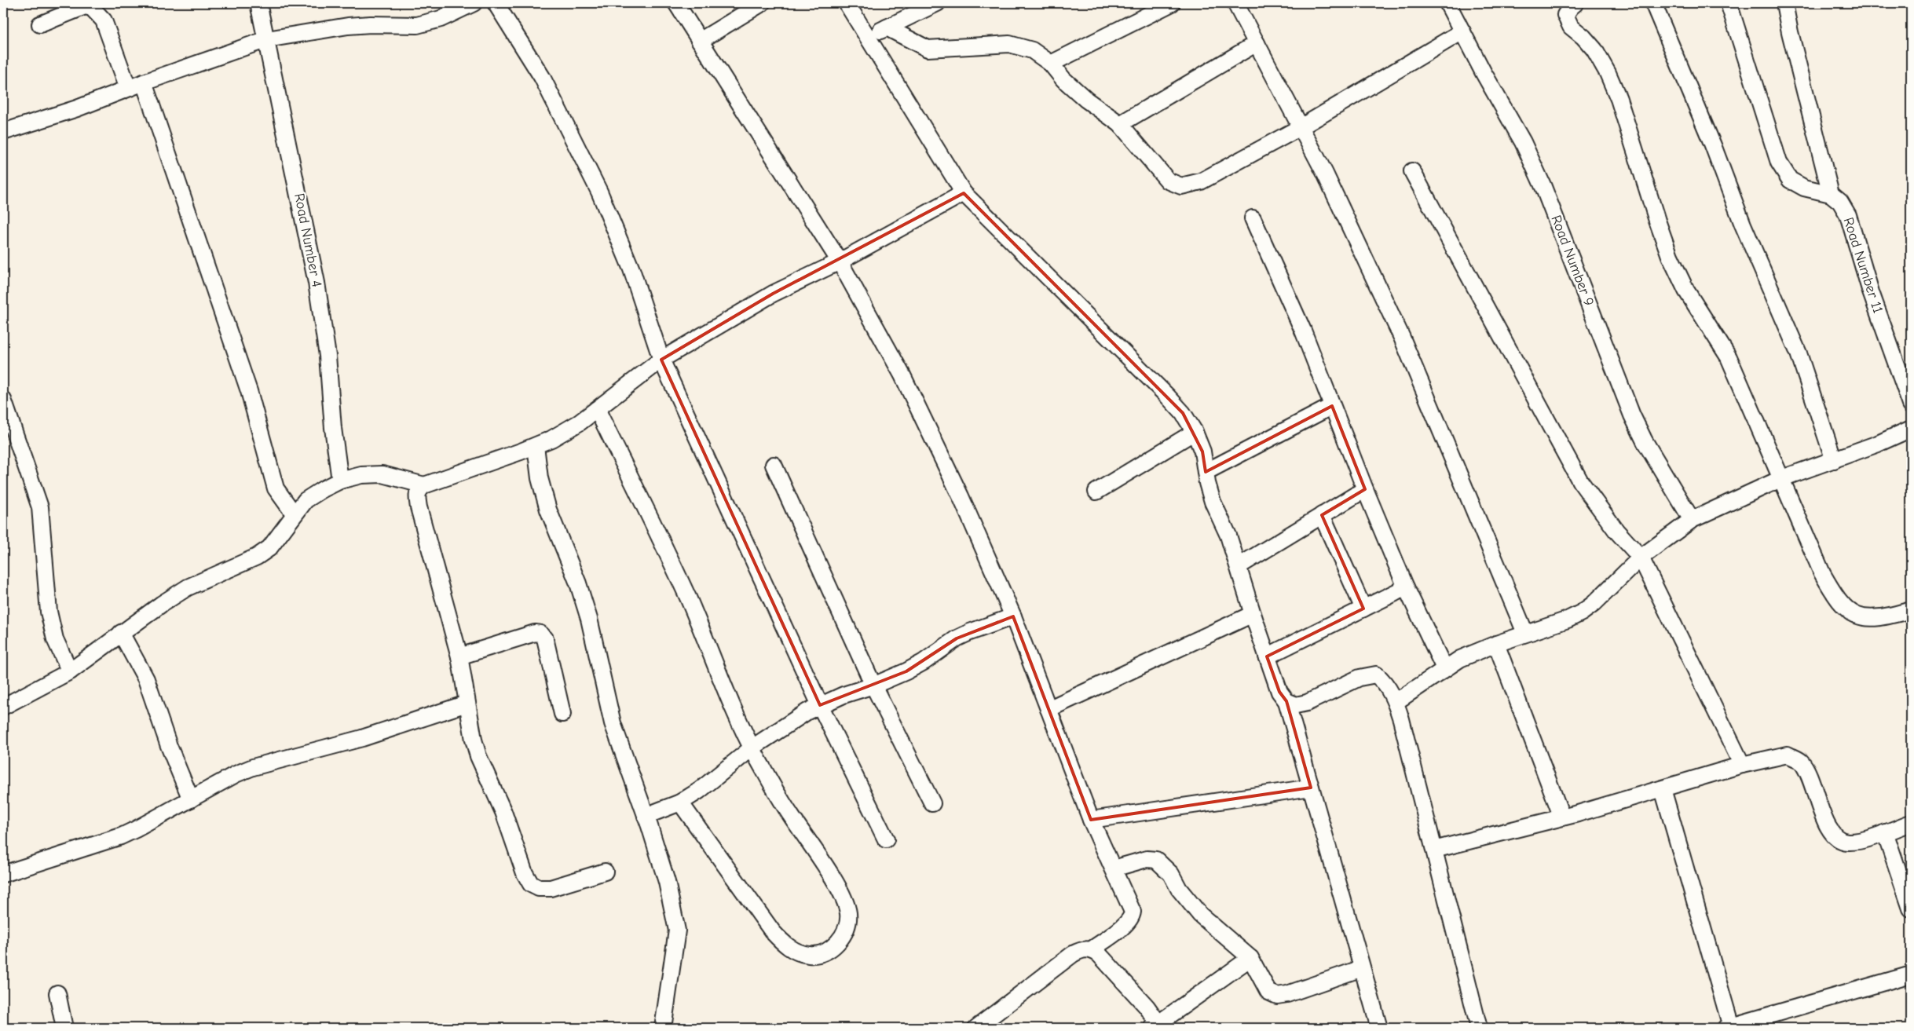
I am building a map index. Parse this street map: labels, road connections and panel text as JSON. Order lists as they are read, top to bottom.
{
  "streets": {
    "street": ["Road Number 4", "Road Number 9", "Road Number 11"]
  }
}
